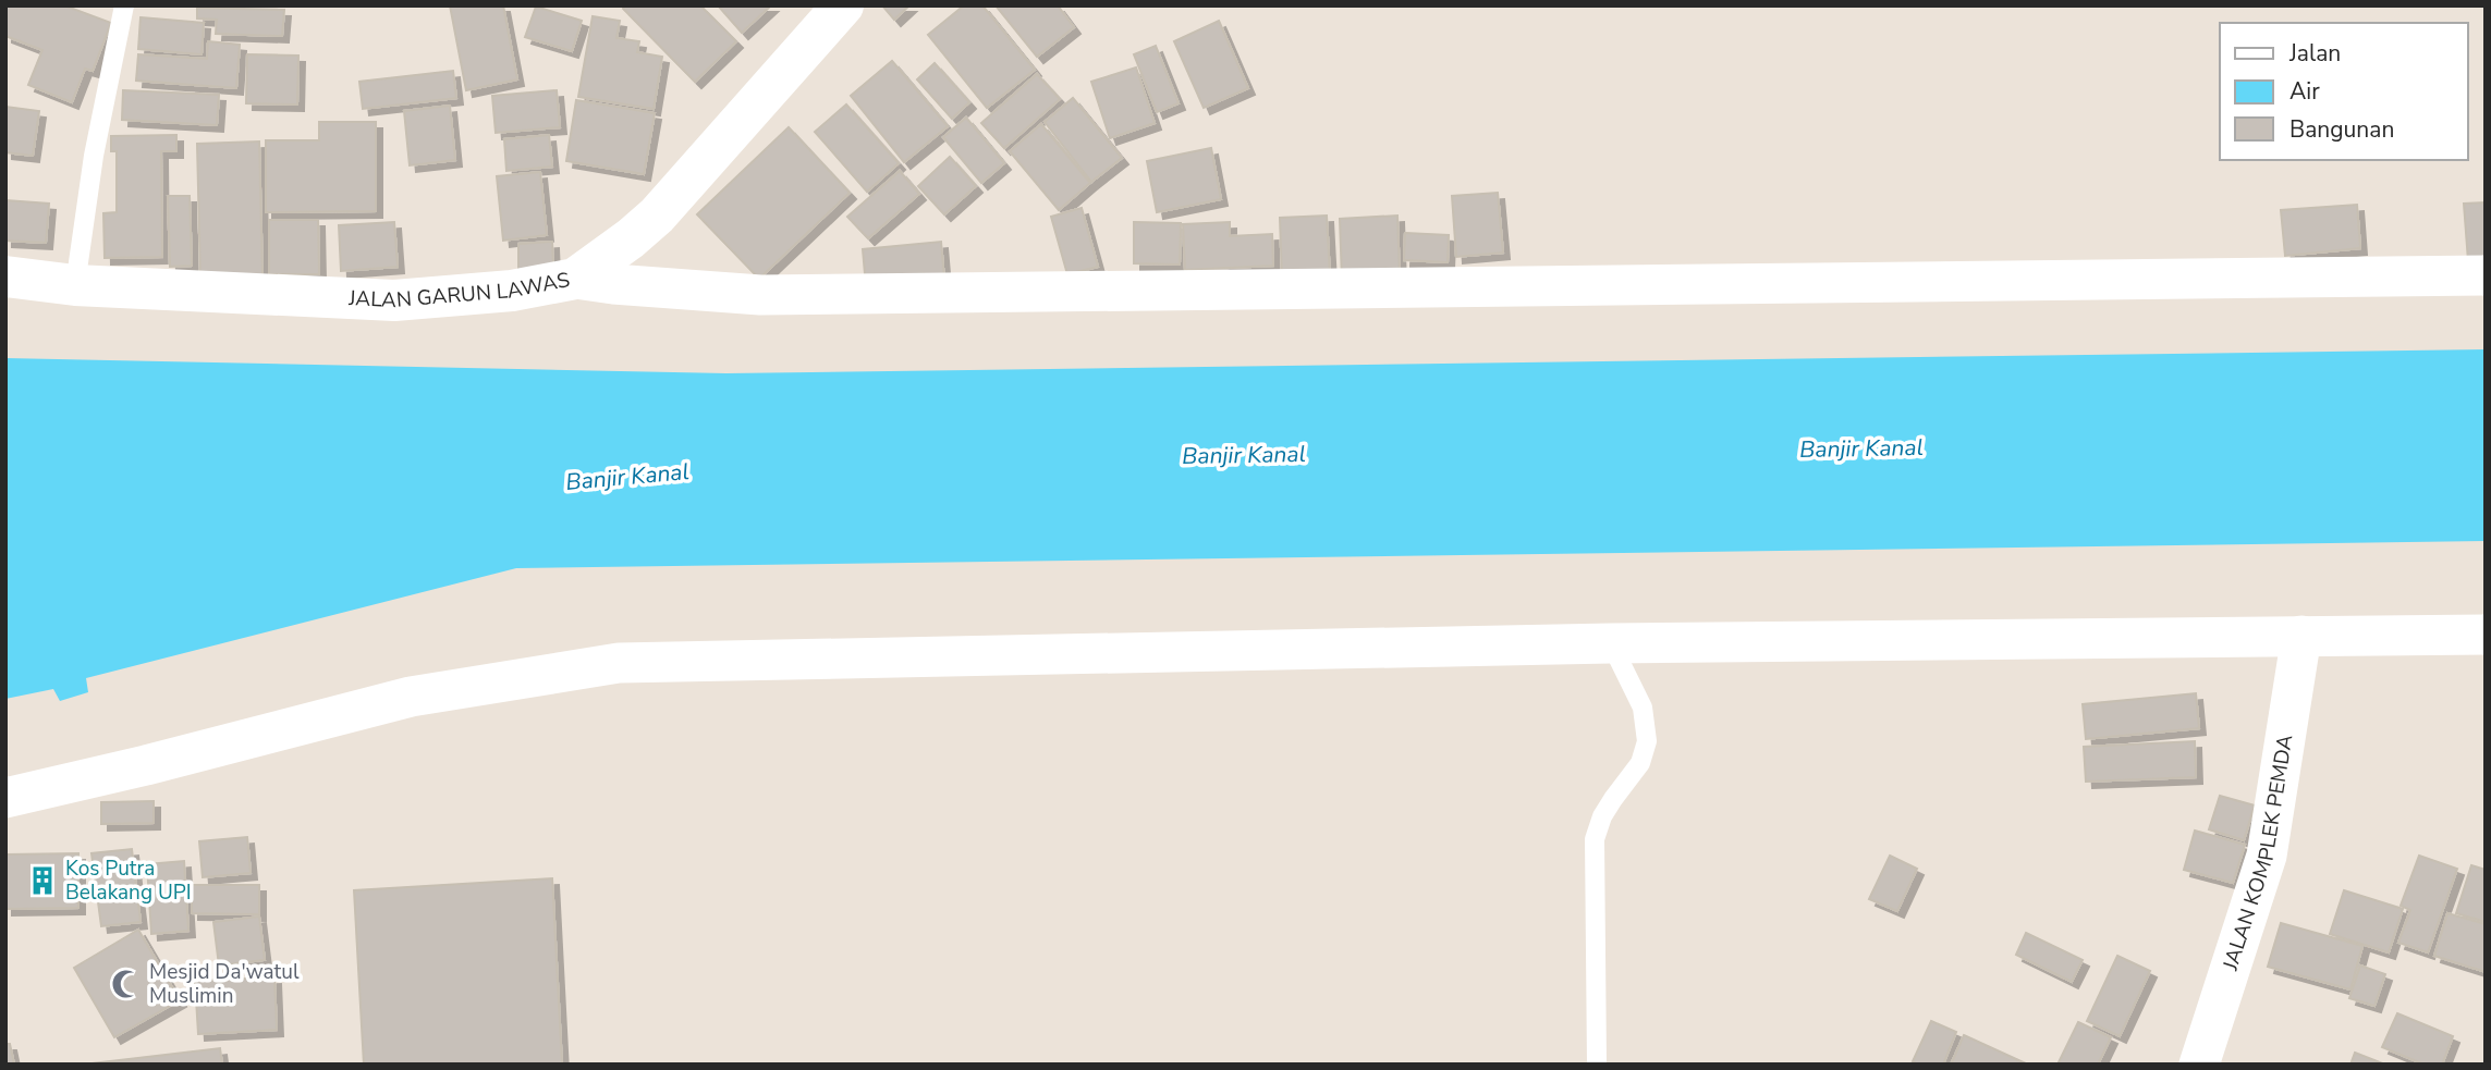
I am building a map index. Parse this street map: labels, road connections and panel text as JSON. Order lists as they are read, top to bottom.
{
  "streets": {
    "main road": ["JALAN GARUN LAWAS"],
    "street": ["JALAN KOMPLEK PEMDA"]
  },
  "water": ["Banjir Kanal"],
  "places": {
    "building": ["Kos Putra Belakang UPI"],
    "mosque": ["Mesjid Da'watul Muslimin"]
  },
  "legend": ["Jalan", "Air", "Bangunan"]
}
